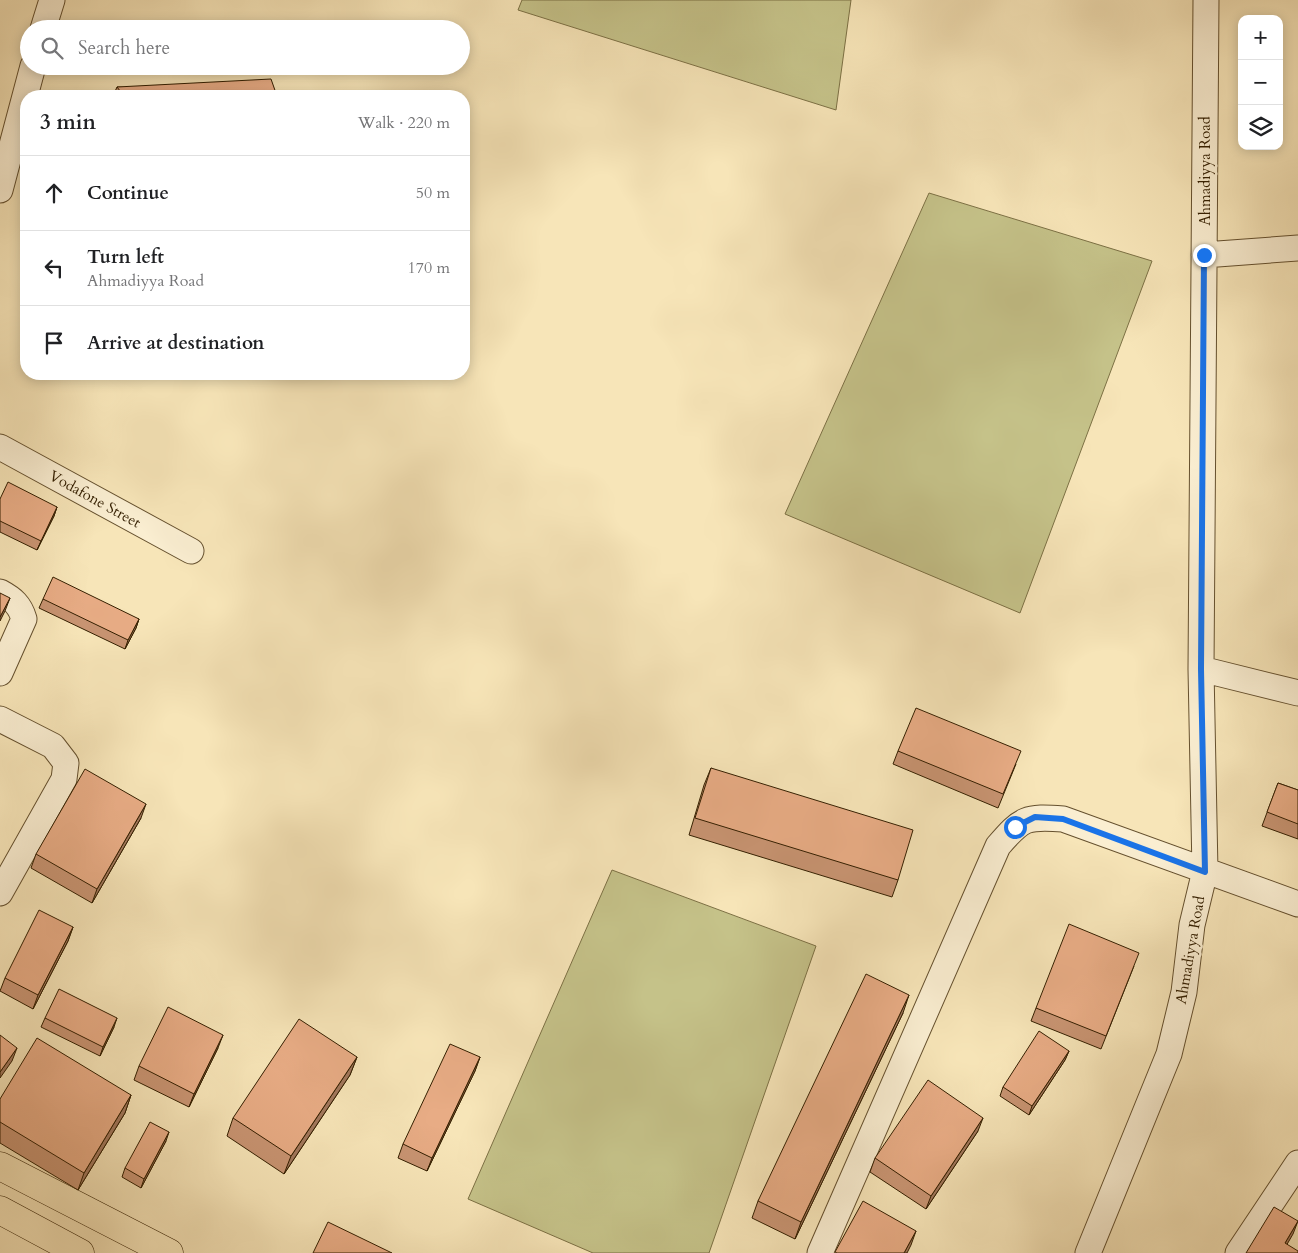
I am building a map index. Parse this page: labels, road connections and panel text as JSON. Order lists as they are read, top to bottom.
{
  "streets": {
    "street": ["Ahmadiyya Road", "Vodafone Street"]
  },
  "page": {
    "map_buttons": ["+", "−"],
    "search": "Search here",
    "heading": ["3 min", "Walk · 220 m"],
    "list": [
      ["Continue", "50 m"],
      ["Turn left", "Ahmadiyya Road", "170 m"],
      "Arrive at destination"
    ]
  }
}
